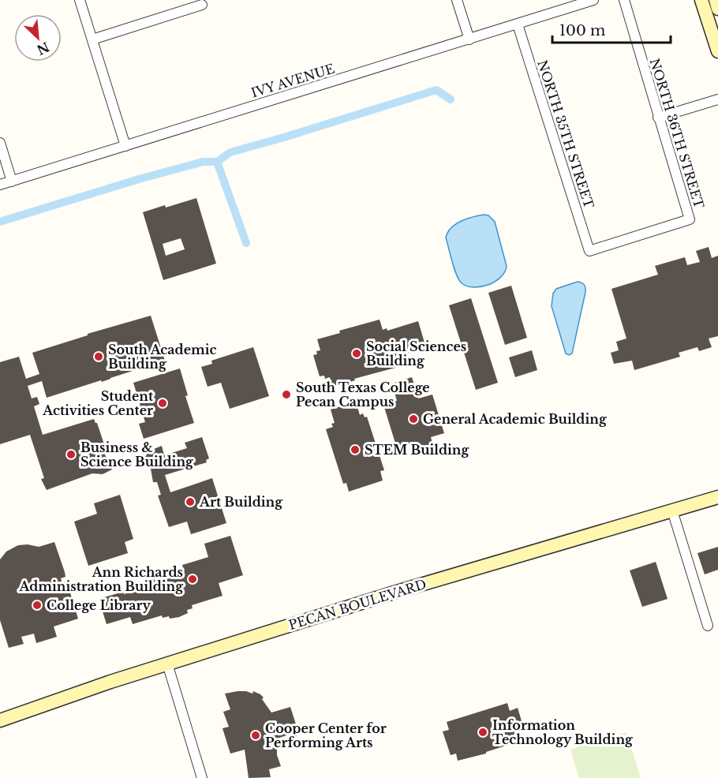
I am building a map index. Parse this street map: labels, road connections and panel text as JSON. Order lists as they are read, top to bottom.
{
  "streets": {
    "main road": ["PECAN BOULEVARD"],
    "street": ["IVY AVENUE", "NORTH 36TH STREET", "NORTH 35TH STREET"]
  },
  "crossings": [
    ["IVY AVENUE", "NORTH 35TH STREET"],
    ["NORTH 36TH STREET", "NORTH 35TH STREET"]
  ],
  "places": [
    "Social Sciences Building",
    "South Academic Building",
    "South Texas College Pecan Campus",
    "Student Activities Center",
    "General Academic Building",
    "STEM Building",
    "Business & Science Building",
    "Art Building",
    "Ann Richards Administration Building",
    "College Library",
    "Information Technology Building",
    "Cooper Center for Performing Arts"
  ],
  "scale_bar": "100 m",
  "north": "bottom right"
}
